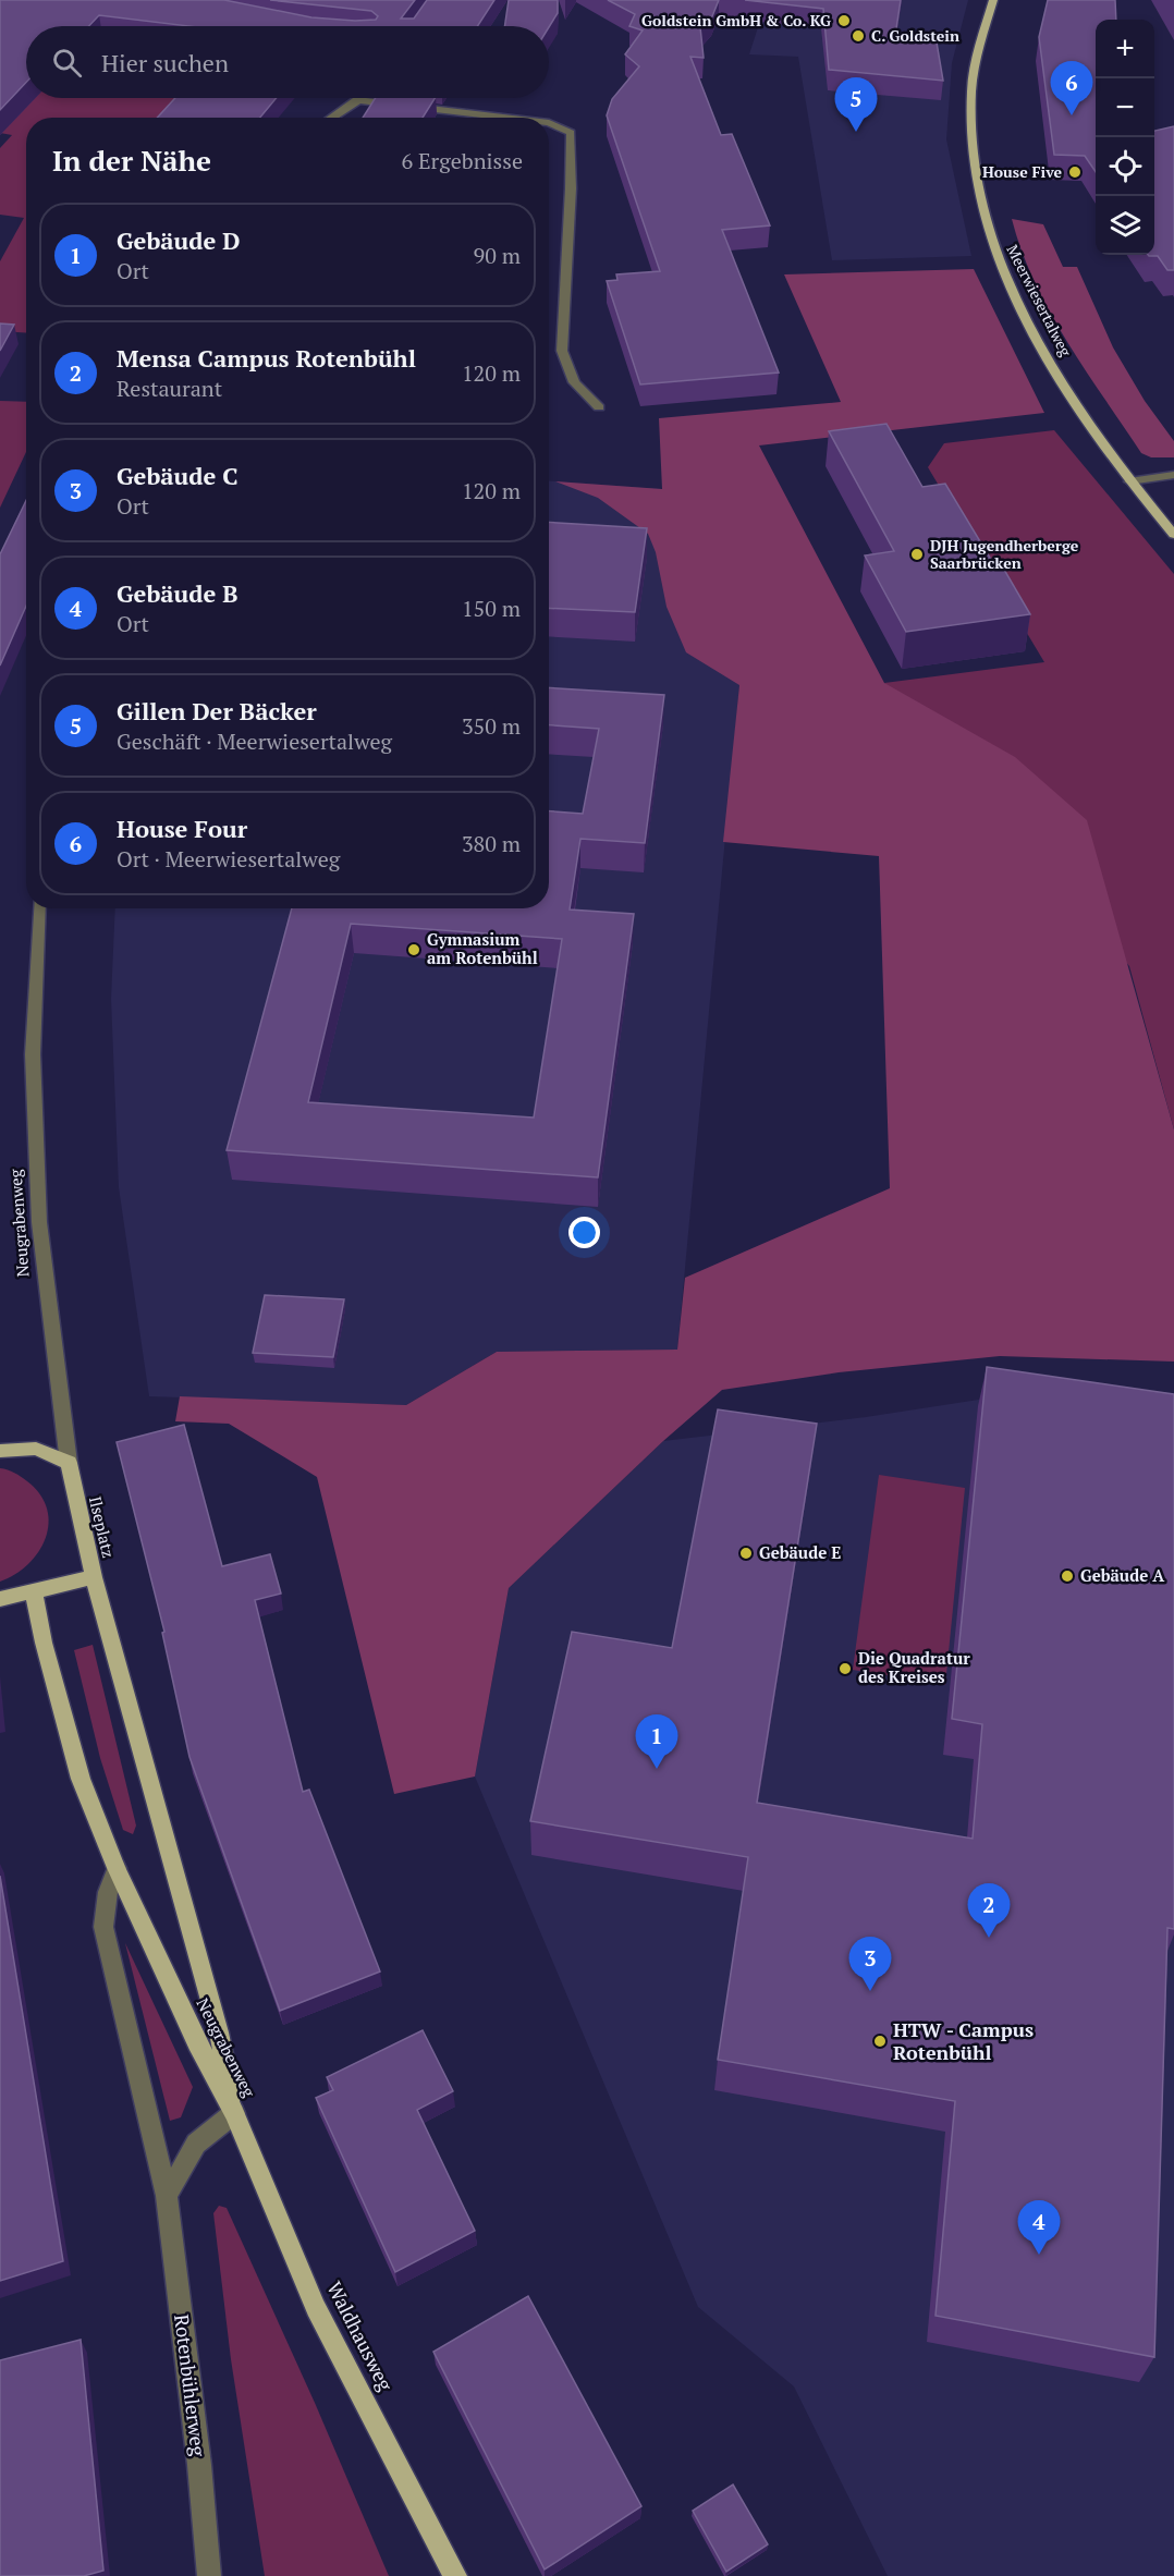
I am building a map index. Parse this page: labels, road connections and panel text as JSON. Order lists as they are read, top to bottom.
{
  "streets": {
    "main road": [
      "Meerwiesertalweg",
      "Neugrabenweg",
      "Ilseplatz",
      "Waldhausweg"
    ],
    "street": ["Rotenbühlerweg"]
  },
  "crossings": [
    ["Neugrabenweg", "Ilseplatz"],
    ["Neugrabenweg", "Waldhausweg"],
    ["Neugrabenweg", "Rotenbühlerweg"]
  ],
  "places": [
    "Goldstein GmbH & Co. KG",
    "C. Goldstein",
    "House Five",
    "DJH Jugendherberge Saarbrücken",
    "Gymnasium am Rotenbühl",
    "Gebäude E",
    "Gebäude A",
    "Die Quadratur des Kreises",
    "HTW - Campus Rotenbühl"
  ],
  "page": {
    "map_buttons": ["+", "−"],
    "search": "Hier suchen",
    "pins": [
      "6",
      "5",
      "1",
      "2",
      "3",
      "4"
    ],
    "heading": ["In der Nähe", "6 Ergebnisse"],
    "list": [
      {
        "mark": "1",
        "name": "Gebäude D",
        "note": "Ort",
        "value": "90 m"
      },
      {
        "mark": "2",
        "name": "Mensa Campus Rotenbühl",
        "note": "Restaurant",
        "value": "120 m"
      },
      {
        "mark": "3",
        "name": "Gebäude C",
        "note": "Ort",
        "value": "120 m"
      },
      {
        "mark": "4",
        "name": "Gebäude B",
        "note": "Ort",
        "value": "150 m"
      },
      {
        "mark": "5",
        "name": "Gillen Der Bäcker",
        "note": "Geschäft · Meerwiesertalweg",
        "value": "350 m"
      },
      {
        "mark": "6",
        "name": "House Four",
        "note": "Ort · Meerwiesertalweg",
        "value": "380 m"
      }
    ]
  }
}
